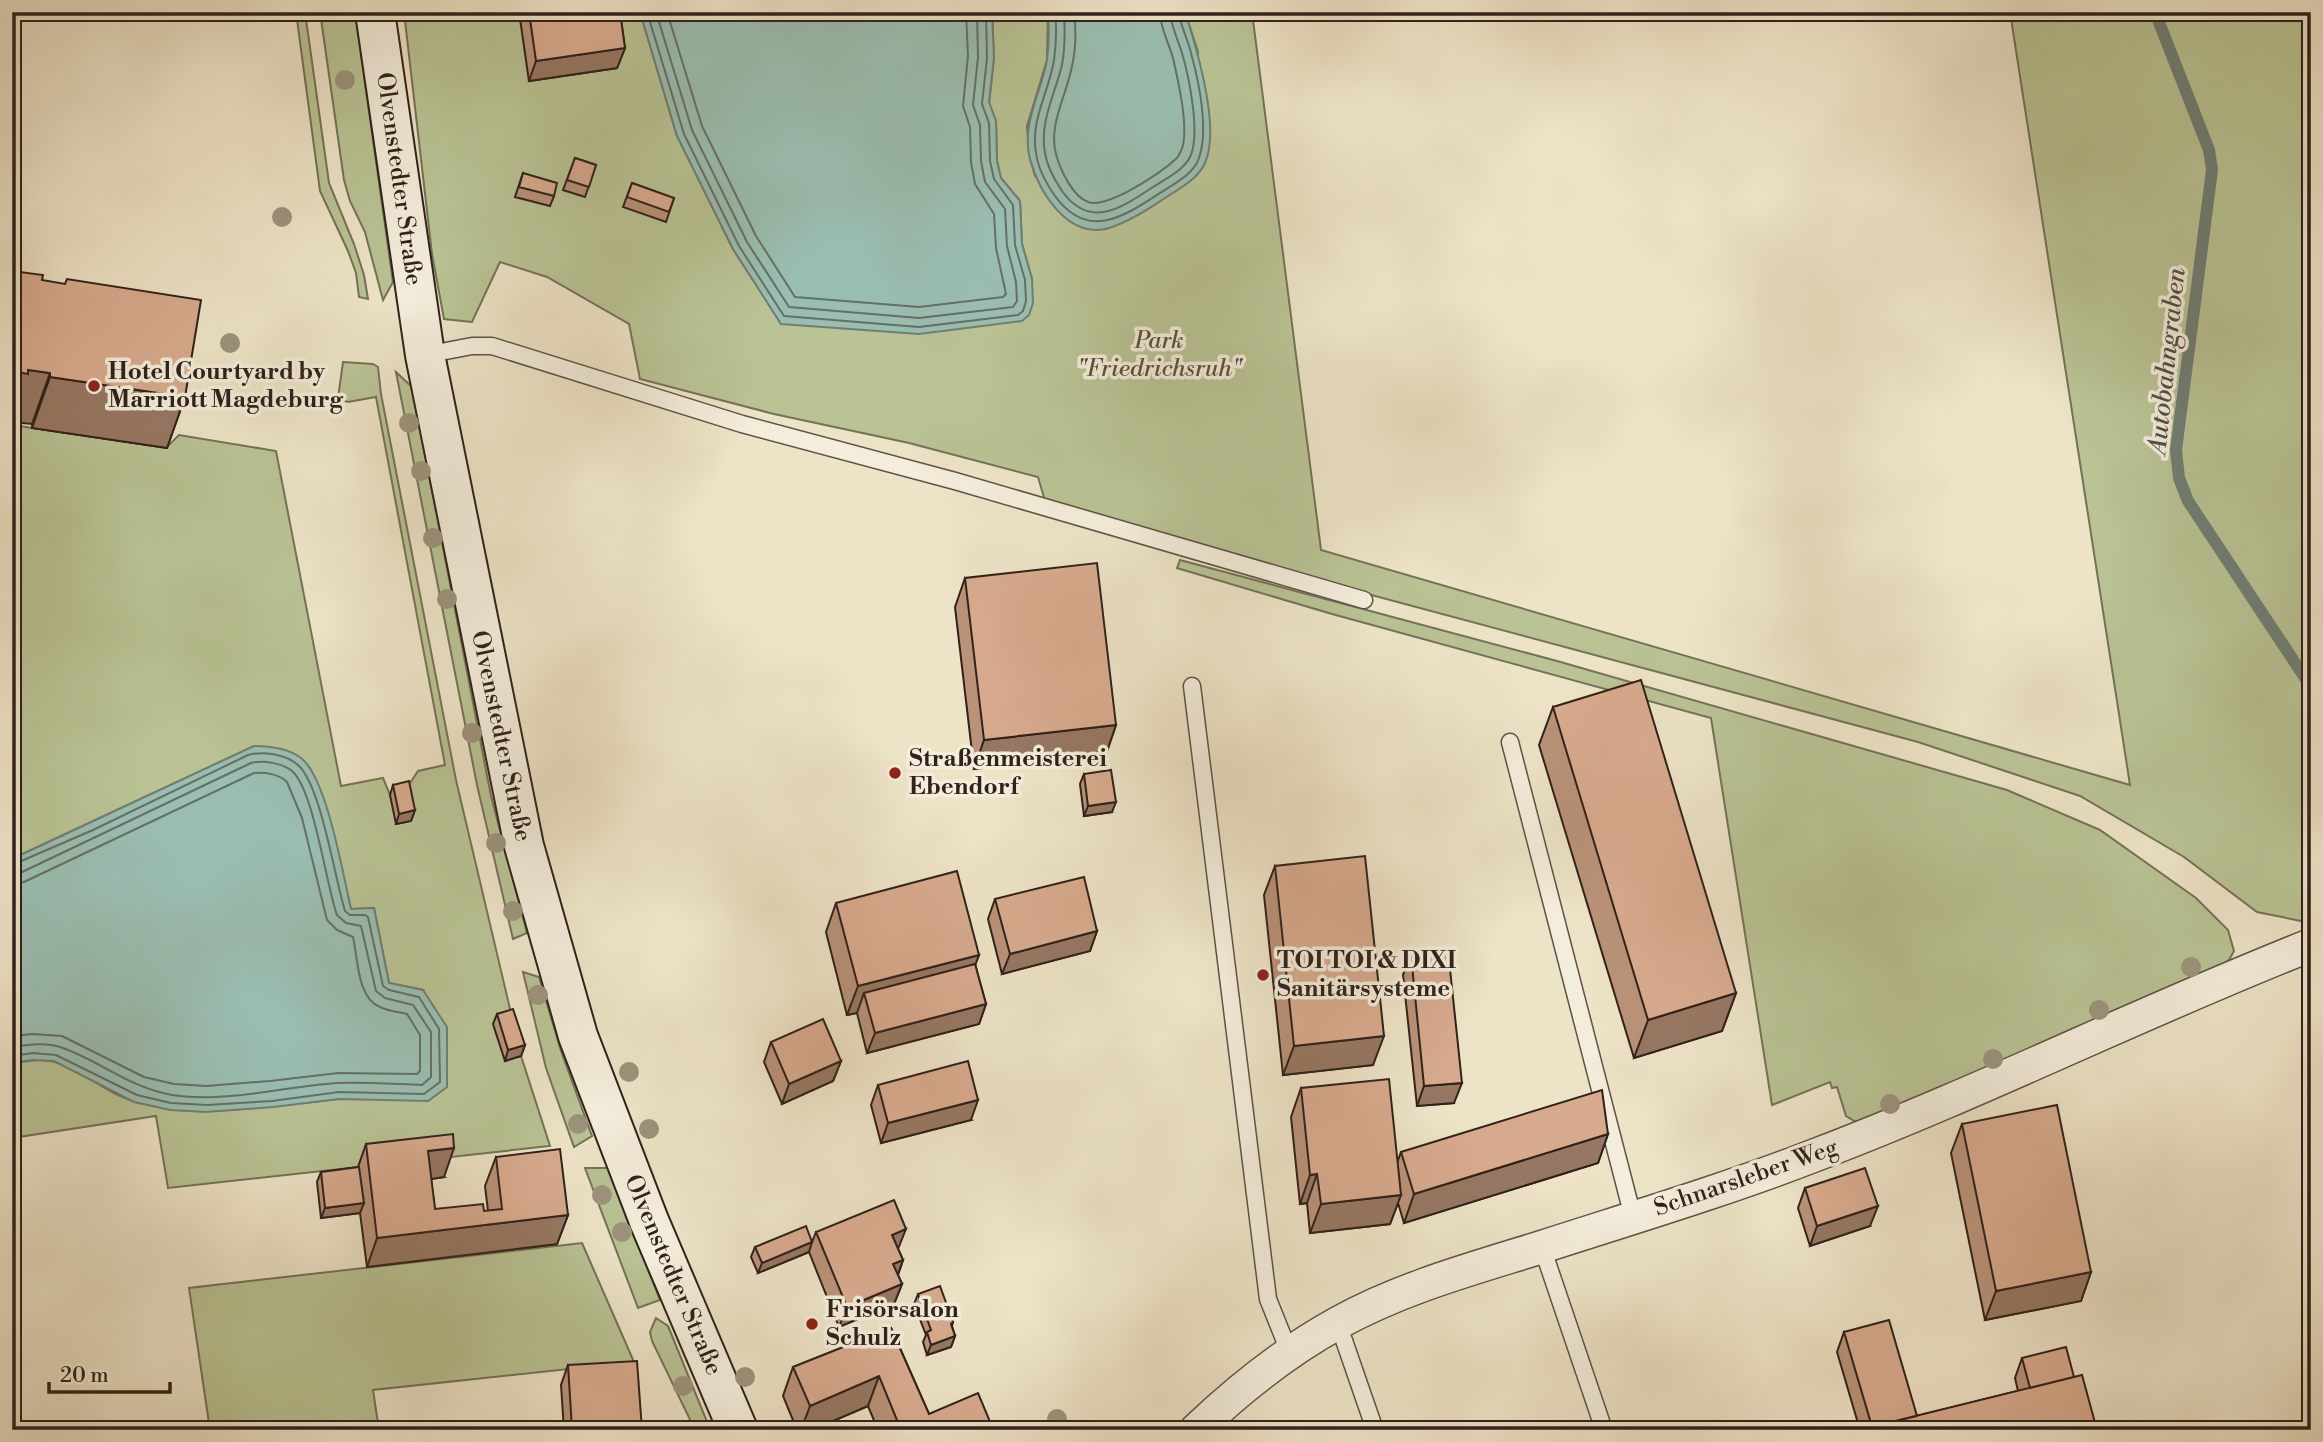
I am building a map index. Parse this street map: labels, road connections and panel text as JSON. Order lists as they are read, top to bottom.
{
  "streets": {
    "main road": ["Olvenstedter Straße"],
    "street": ["Schnarsleber Weg"]
  },
  "water": ["Autobahngraben"],
  "parks": ["Park \"Friedrichsruh\""],
  "places": [
    "Hotel Courtyard by Marriott Magdeburg",
    "Straßenmeisterei Ebendorf",
    "TOI TOI & DIXI Sanitärsysteme",
    "Frisörsalon Schulz"
  ],
  "scale_bar": "20 m"
}
